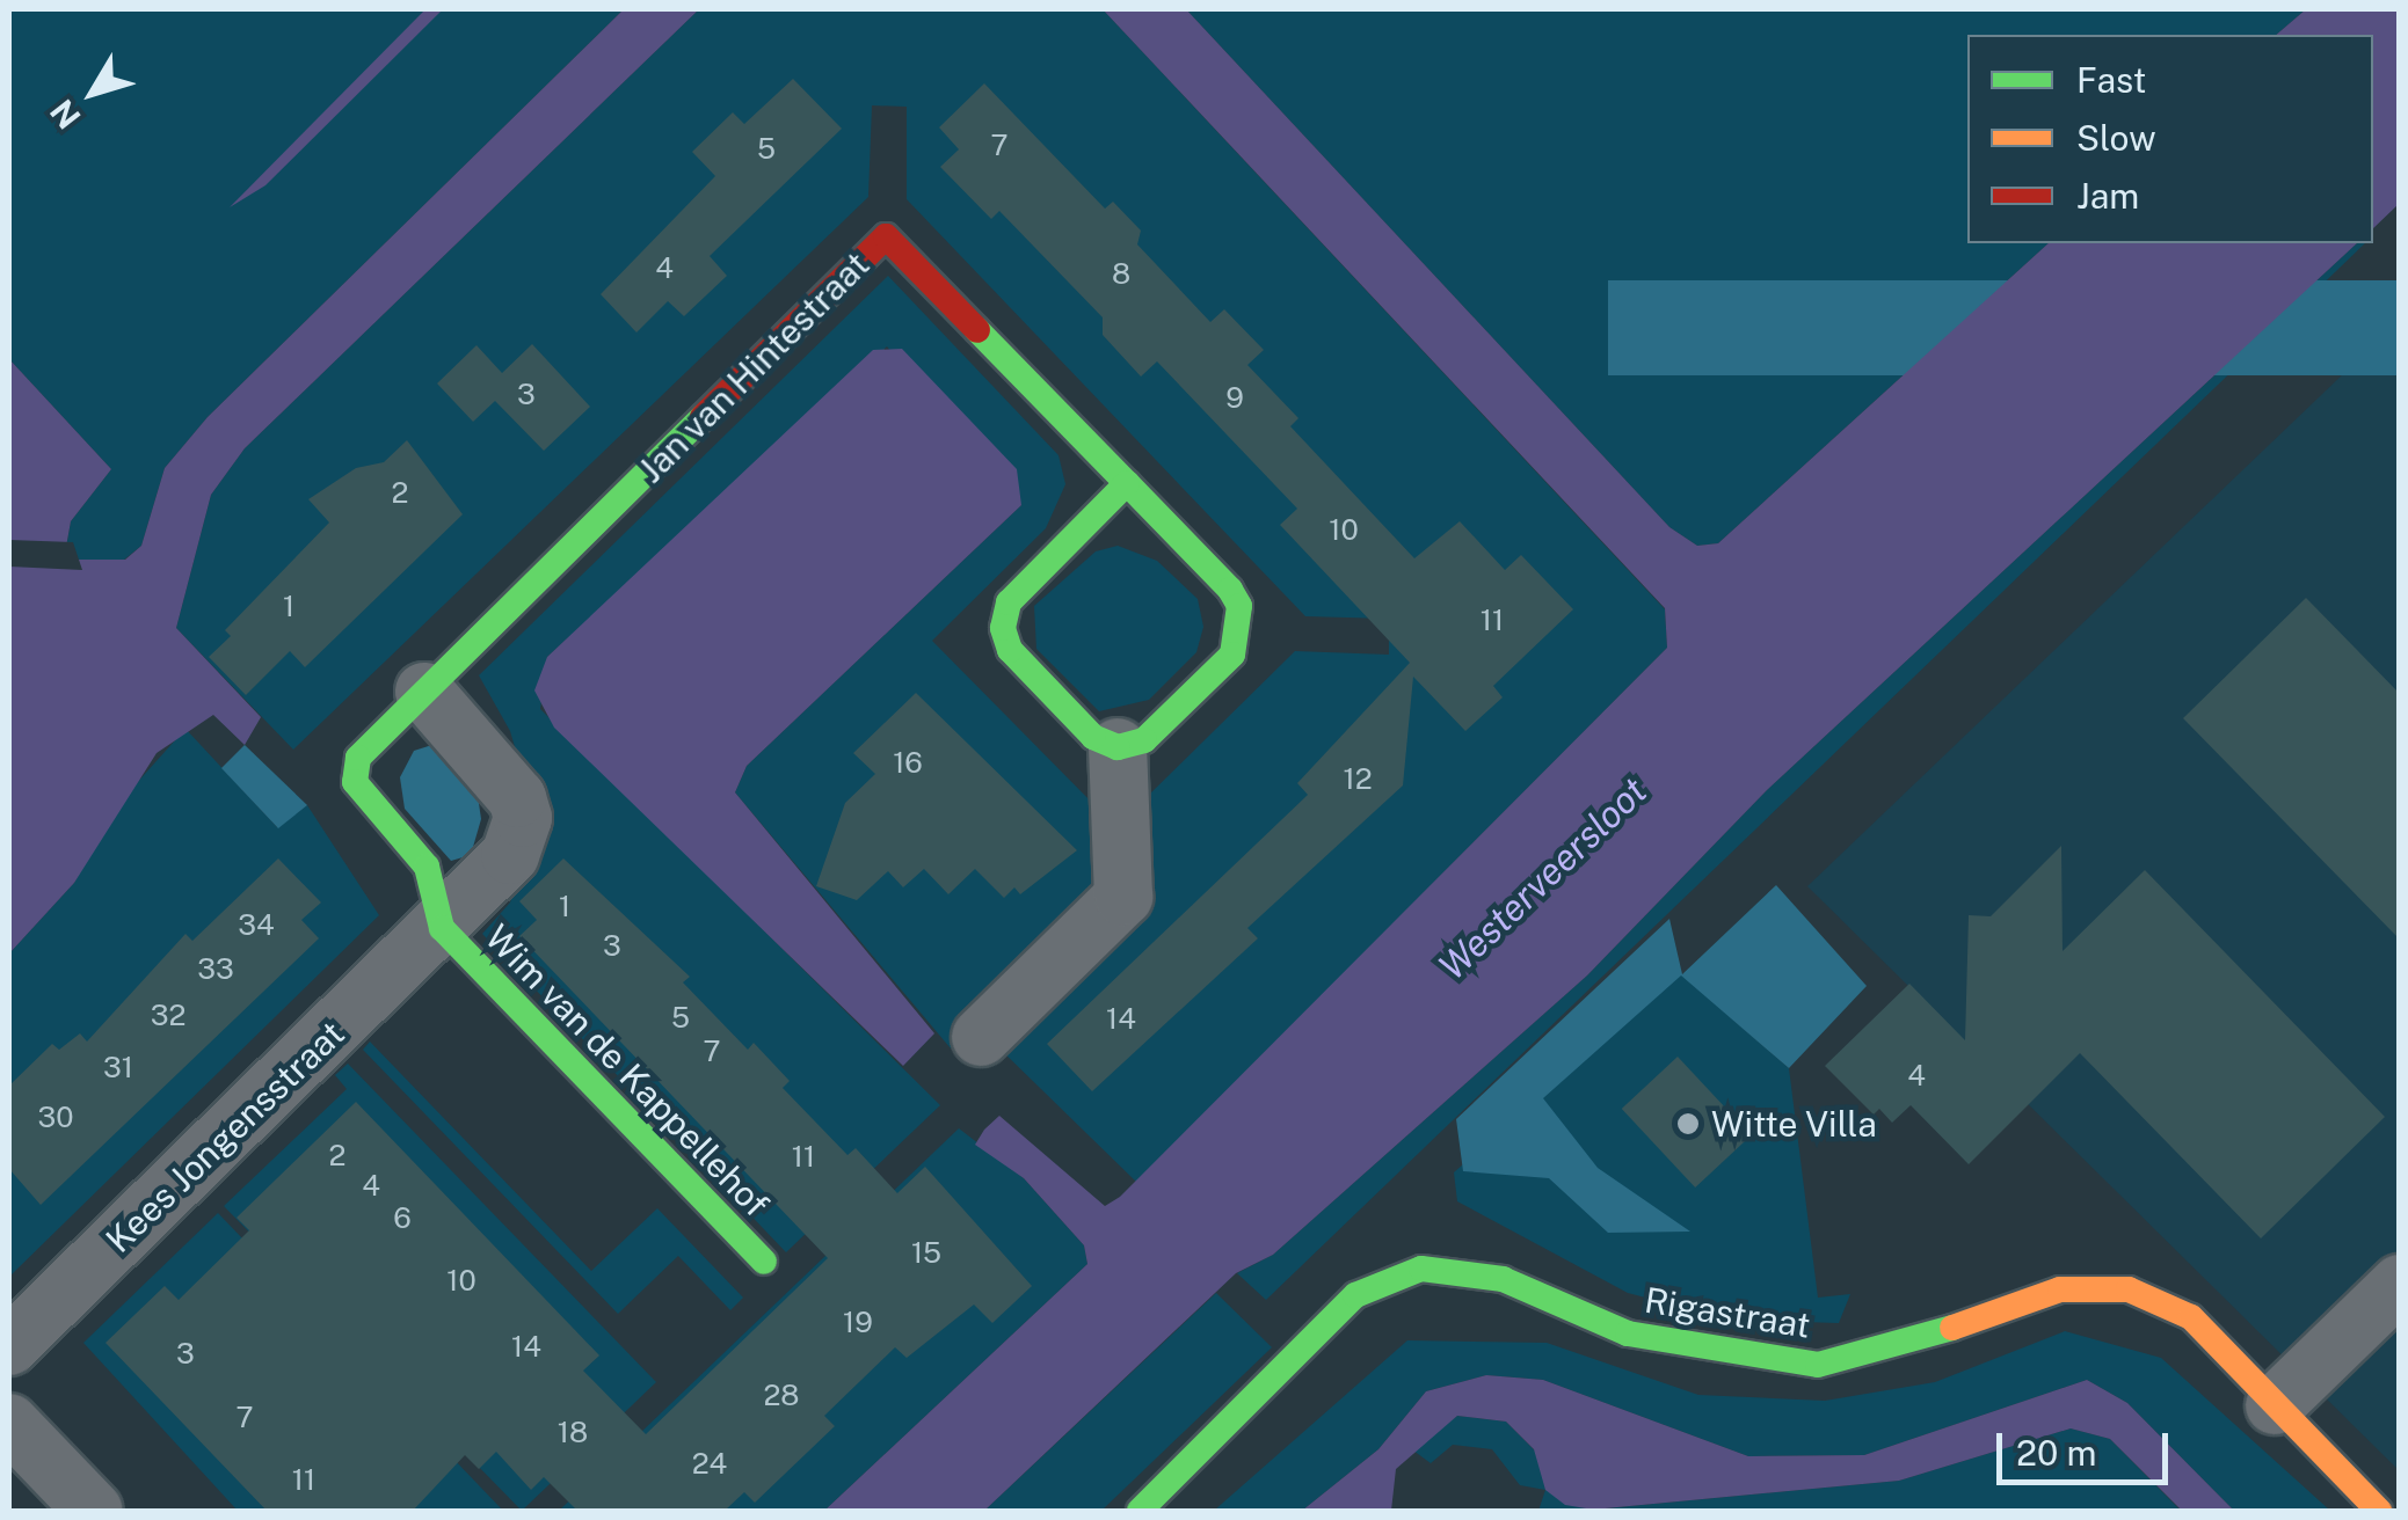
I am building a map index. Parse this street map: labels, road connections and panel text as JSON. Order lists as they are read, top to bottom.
{
  "streets": {
    "street": [
      "Jan van Hintestraat",
      "Wim van de Kappellehof",
      "Kees Jongensstraat",
      "Rigastraat"
    ]
  },
  "crossings": [
    ["Jan van Hintestraat", "Wim van de Kappellehof"],
    ["Jan van Hintestraat", "Kees Jongensstraat"],
    ["Wim van de Kappellehof", "Kees Jongensstraat"]
  ],
  "water": ["Westerveersloot"],
  "places": ["Witte Villa"],
  "house_numbers": [
    "7",
    "5",
    "4",
    "8",
    "3",
    "9",
    "2",
    "10",
    "1",
    "11",
    "16",
    "12",
    "1",
    "34",
    "3",
    "33",
    "32",
    "5",
    "14",
    "7",
    "31",
    "4",
    "30",
    "2",
    "11",
    "4",
    "6",
    "15",
    "10",
    "19",
    "14",
    "3",
    "28",
    "7",
    "18",
    "24",
    "11"
  ],
  "legend": ["Fast", "Slow", "Jam"],
  "scale_bar": "20 m",
  "north": "bottom left"
}
